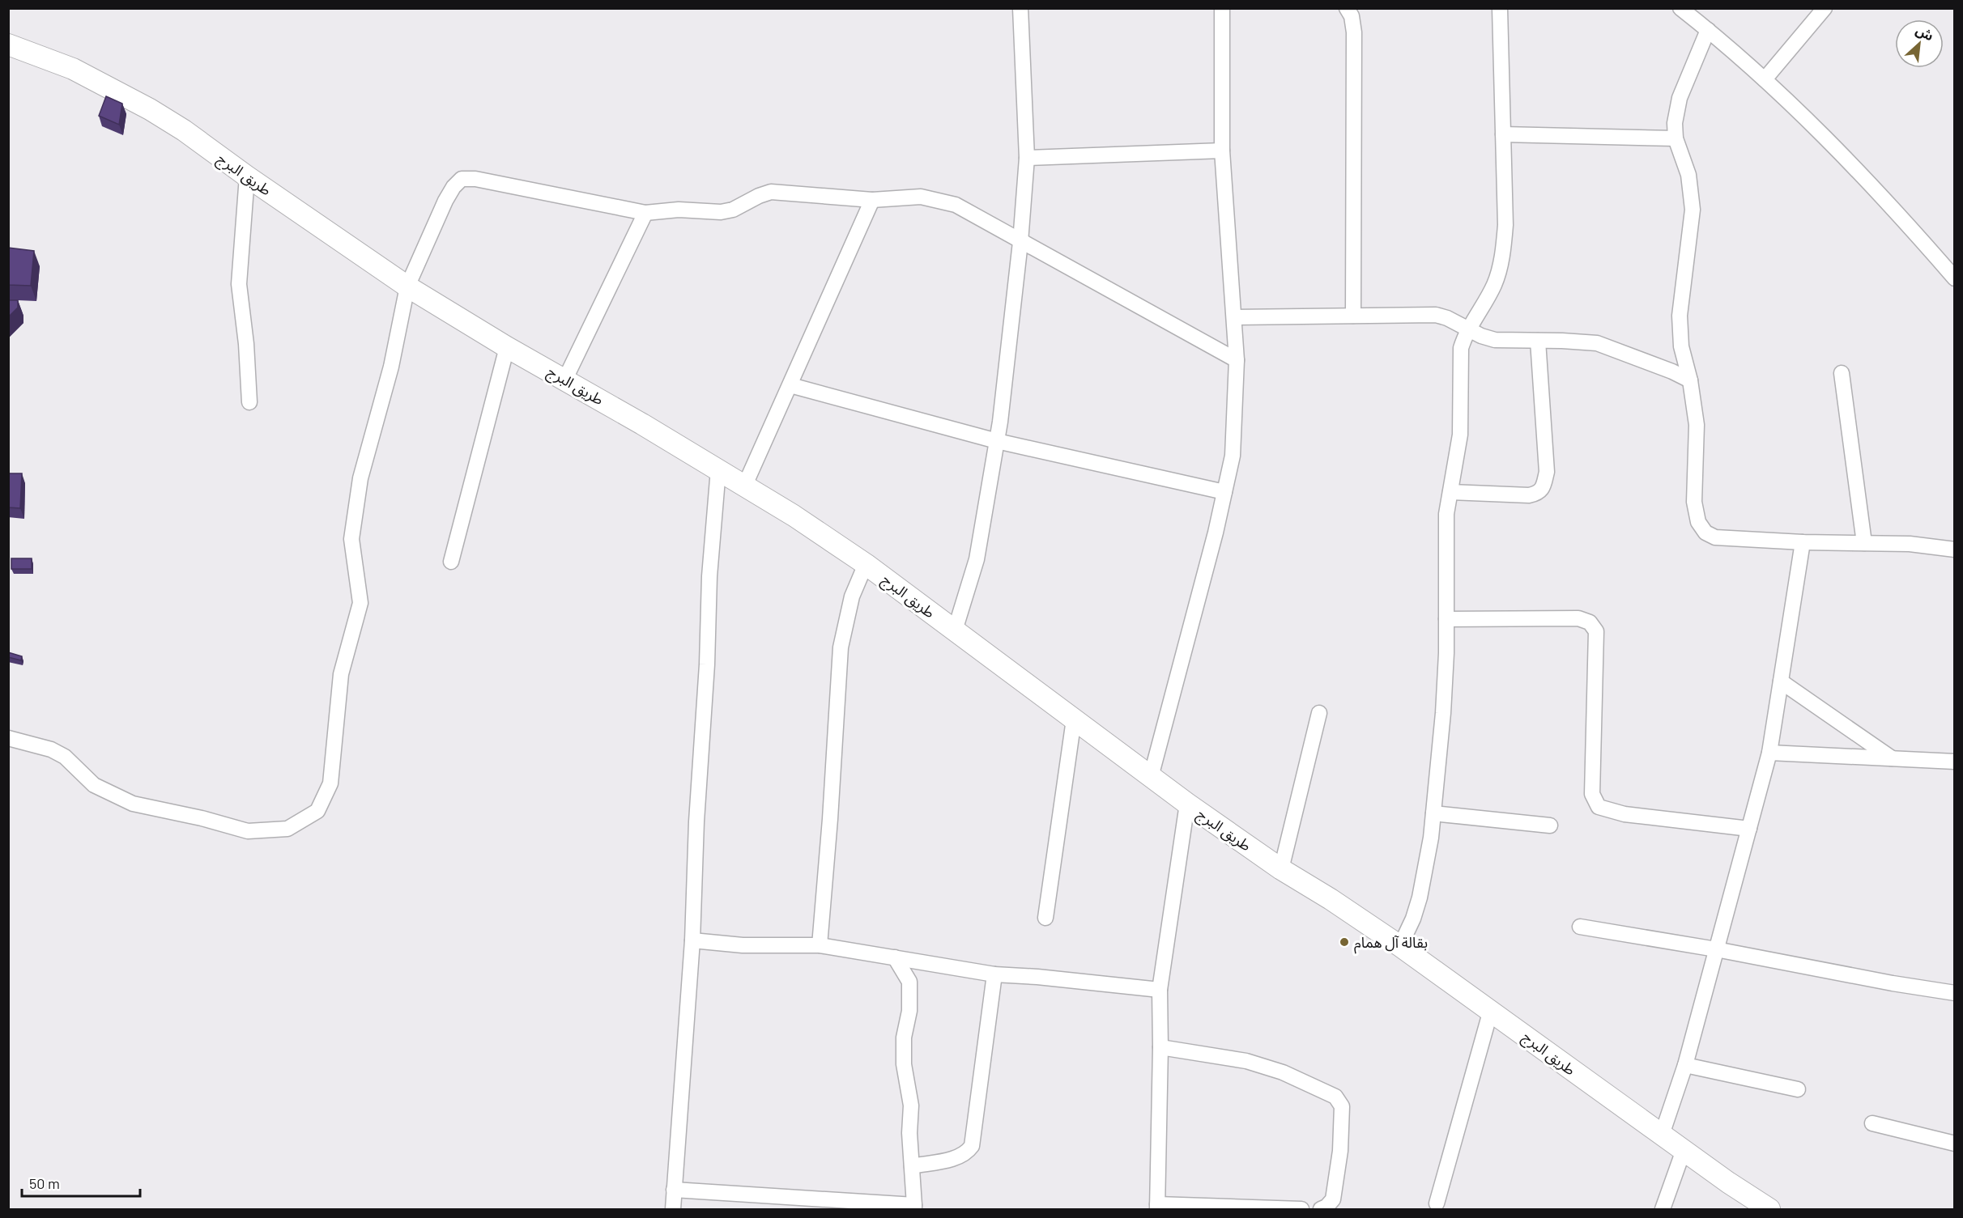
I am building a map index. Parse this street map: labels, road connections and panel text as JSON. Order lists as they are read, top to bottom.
{
  "streets": {
    "street": ["طريق البرج"]
  },
  "places": ["بقالة آل همام"],
  "scale_bar": "50 m",
  "north": "top right"
}
